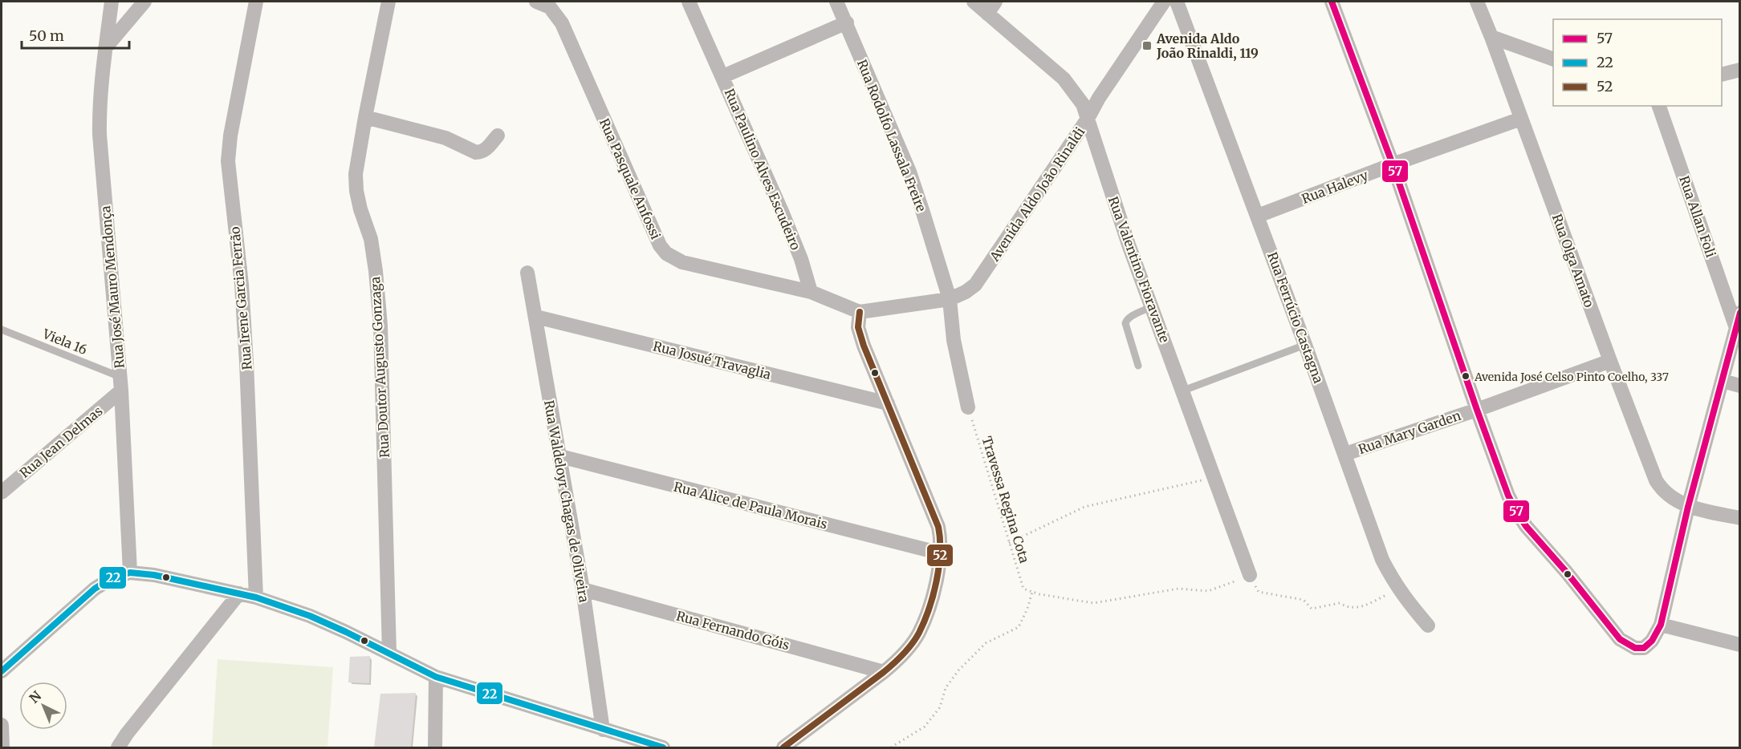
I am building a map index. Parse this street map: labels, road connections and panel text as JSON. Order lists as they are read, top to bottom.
{
  "streets": {
    "street": [
      "Rua Rodolfo Lassala Freire",
      "Rua Paulino Alves Escudeiro",
      "Rua Pasquale Anfossi",
      "Rua Halevy",
      "Avenida Aldo João Rinaldi",
      "Rua Allan Foli",
      "Rua Olga Amato",
      "Rua Valentino Fioravante",
      "Rua José Mauro Mendonça",
      "Rua Irene Garcia Ferrão",
      "Rua Ferrúcio Castagna",
      "Rua Josué Travaglia",
      "Rua Doutor Augusto Gonzaga",
      "Rua Mary Garden",
      "Rua Jean Delmas",
      "Rua Waldeloyr Chagas de Oliveira",
      "Rua Alice de Paula Morais",
      "Rua Fernando Góis"
    ],
    "lane": ["Viela 16"],
    "path": ["Travessa Regina Cota"]
  },
  "crossings": [
    ["Rua Rodolfo Lassala Freire", "Avenida Aldo João Rinaldi"],
    ["Rua Rodolfo Lassala Freire", "Travessa Regina Cota"],
    ["Rua Paulino Alves Escudeiro", "Rua Pasquale Anfossi"],
    ["Rua Halevy", "Rua Olga Amato"],
    ["Rua Halevy", "Rua Ferrúcio Castagna"],
    ["Avenida Aldo João Rinaldi", "Rua Valentino Fioravante"],
    ["Rua Olga Amato", "Rua Mary Garden"],
    ["Rua José Mauro Mendonça", "Viela 16"],
    ["Rua José Mauro Mendonça", "Rua Jean Delmas"],
    ["Rua Ferrúcio Castagna", "Rua Mary Garden"],
    ["Viela 16", "Rua Jean Delmas"],
    ["Rua Josué Travaglia", "Rua Waldeloyr Chagas de Oliveira"],
    ["Rua Waldeloyr Chagas de Oliveira", "Rua Alice de Paula Morais"],
    ["Rua Waldeloyr Chagas de Oliveira", "Rua Fernando Góis"]
  ],
  "places": {
    "transit": ["Avenida Aldo João Rinaldi, 119"],
    "other": ["Avenida José Celso Pinto Coelho, 337"]
  },
  "lines": ["transit line 57", "transit line 52", "transit line 22"],
  "legend": ["57", "22", "52"],
  "scale_bar": "50 m",
  "north": "top left"
}
